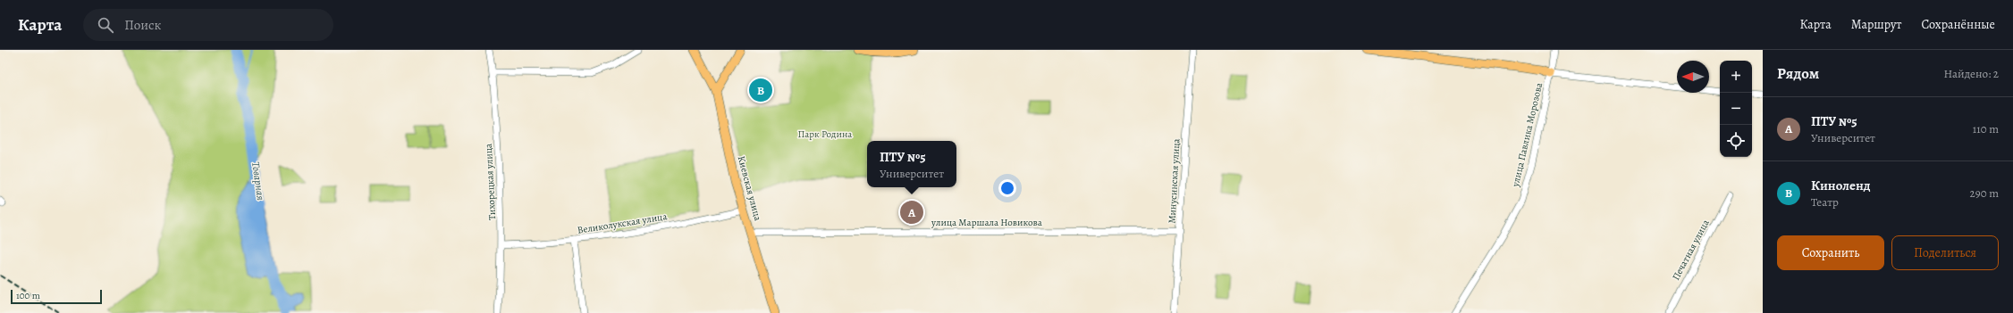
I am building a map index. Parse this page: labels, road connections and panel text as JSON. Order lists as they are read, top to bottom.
{
  "streets": {
    "main road": ["Киевская улица"],
    "street": [
      "улица Павлика Морозова",
      "Минусинская улица",
      "Тихорецкая улица",
      "улица Маршала Новикова",
      "Великолукская улица",
      "Печатная улица"
    ]
  },
  "crossings": [
    ["Минусинская улица", "улица Маршала Новикова"],
    ["Тихорецкая улица", "Великолукская улица"],
    ["Киевская улица", "улица Маршала Новикова"],
    ["Киевская улица", "Великолукская улица"]
  ],
  "water": ["Товарная"],
  "parks": ["Парк Родина"],
  "scale_bar": "100 m",
  "north": "left",
  "page": {
    "header": "Карта",
    "search": "Поиск",
    "nav": ["Карта", "Маршрут", "Сохранённые"],
    "heading": ["Рядом", "Найдено: 2"],
    "map_buttons": ["+", "−"],
    "pins": ["B", "A"],
    "list": [
      {
        "mark": "A",
        "name": "ПТУ №5",
        "note": "Университет",
        "value": "110 m"
      },
      {
        "mark": "B",
        "name": "Киноленд",
        "note": "Театр",
        "value": "290 m"
      }
    ],
    "popup": ["ПТУ №5", "Университет"],
    "buttons": ["Сохранить", "Поделиться"],
    "scale": "100 m"
  }
}
